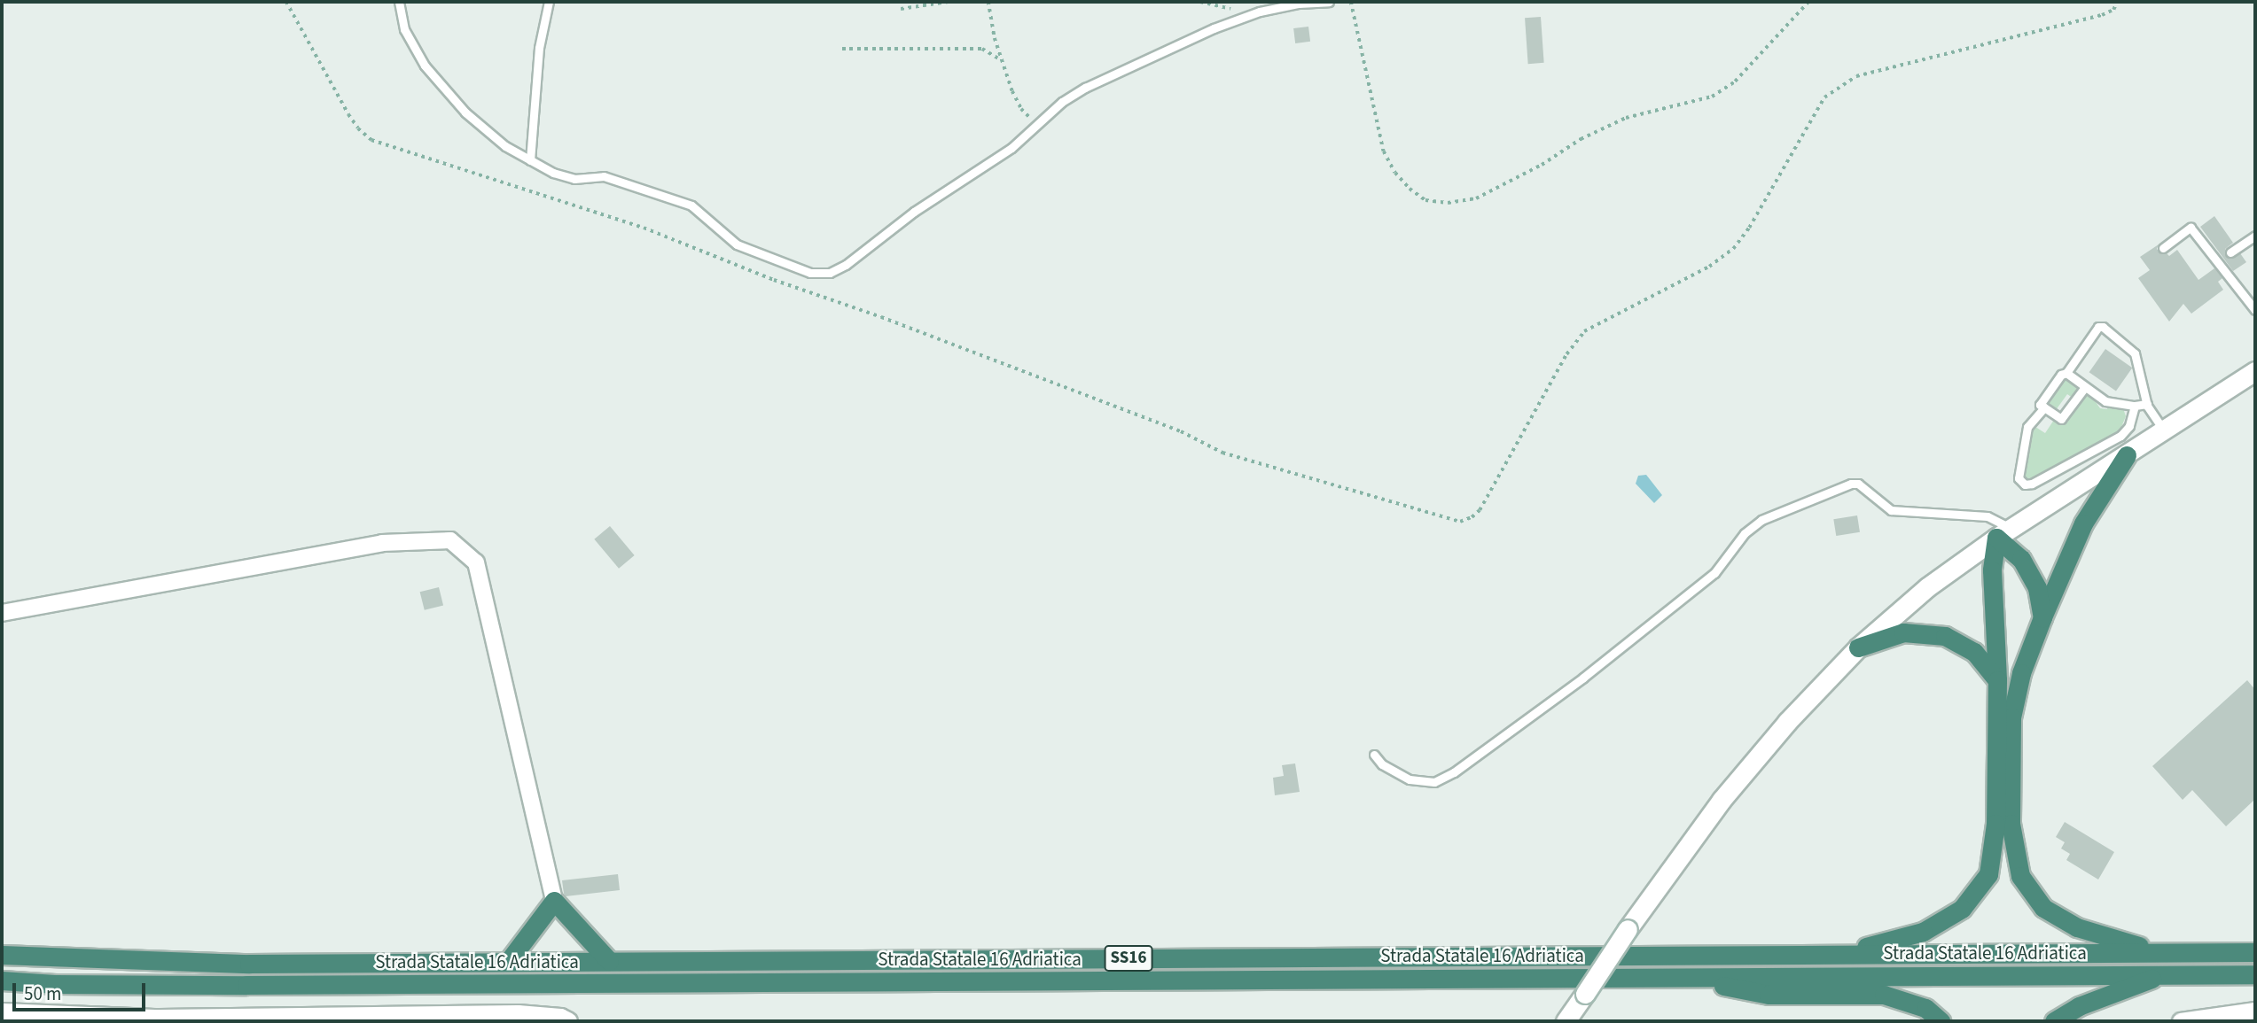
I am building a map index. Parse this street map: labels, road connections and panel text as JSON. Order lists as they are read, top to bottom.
{
  "streets": {
    "highway": ["Strada Statale 16 Adriatica", "SS16"]
  },
  "scale_bar": "50 m"
}
